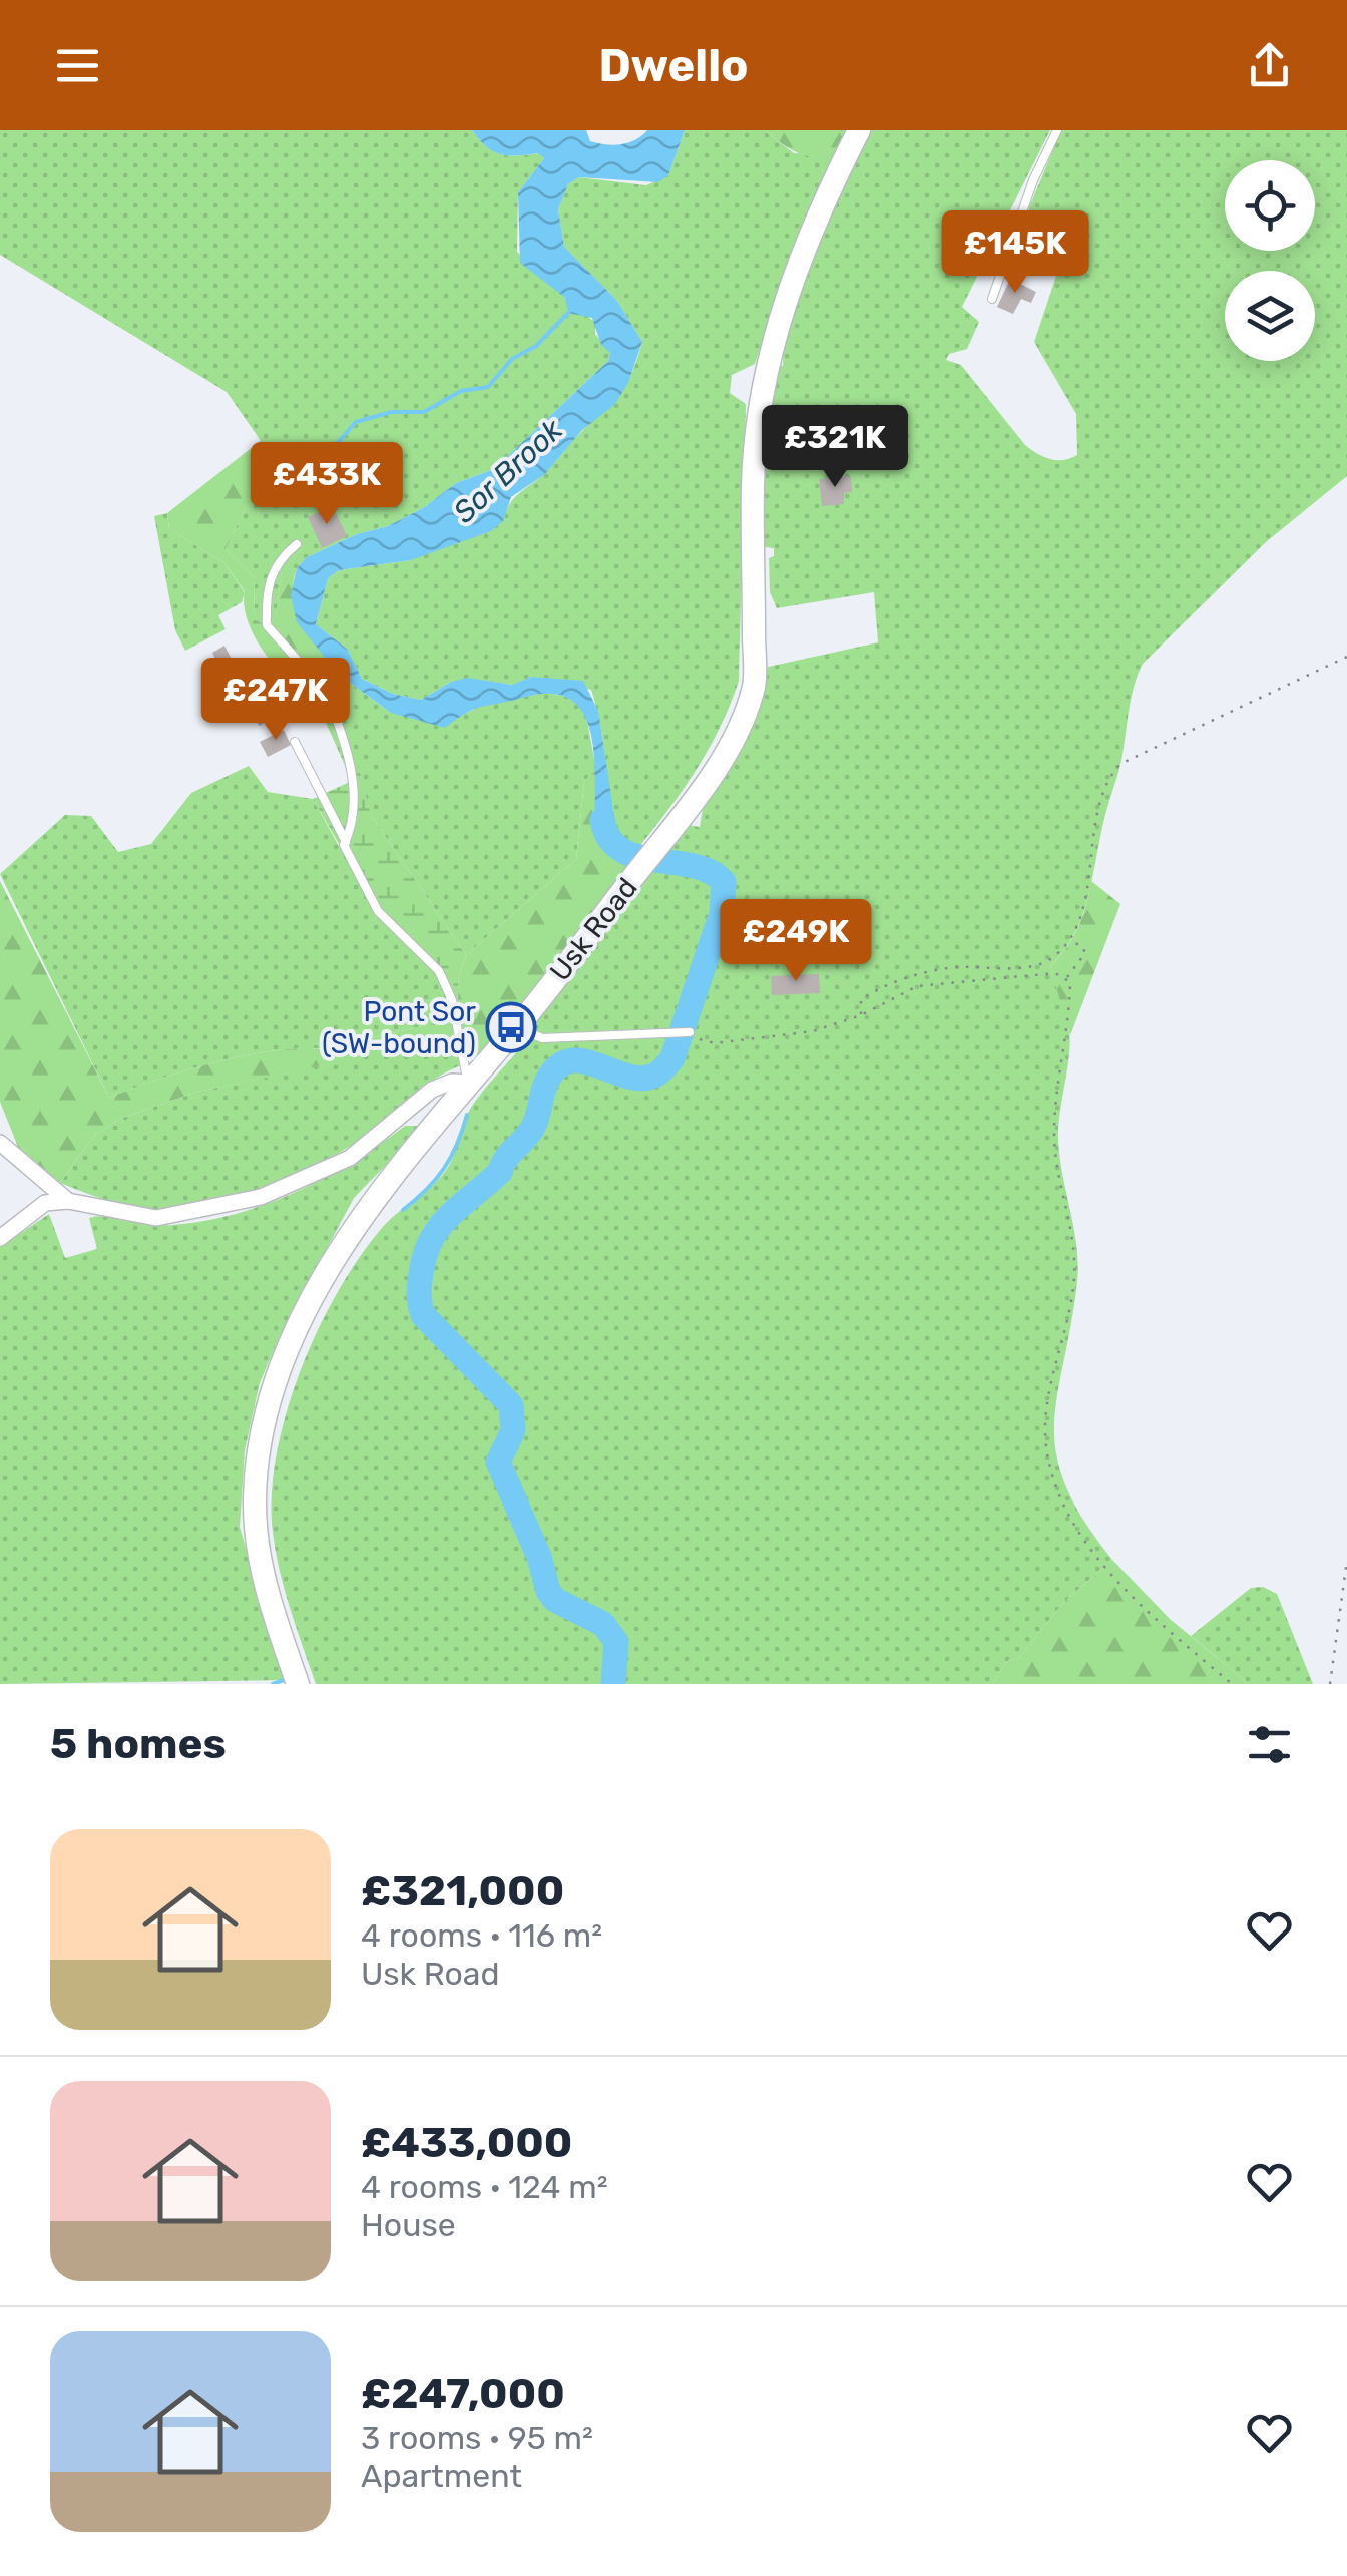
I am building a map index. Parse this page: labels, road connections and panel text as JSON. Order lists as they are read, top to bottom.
{
  "streets": {
    "street": ["Usk Road"]
  },
  "water": ["Sor Brook"],
  "places": {
    "bus stop": ["Pont Sor (SW-bound)"]
  },
  "page": {
    "header": "Dwello",
    "price": [
      "£145K",
      "£321K",
      "£433K",
      "£247K",
      "£249K"
    ],
    "heading": "5 homes",
    "list": [
      {
        "name": "£321,000",
        "note": "4 rooms · 116 m² · Usk Road"
      },
      {
        "name": "£433,000",
        "note": "4 rooms · 124 m² · House"
      },
      {
        "name": "£247,000",
        "note": "3 rooms · 95 m² · Apartment"
      }
    ]
  }
}
